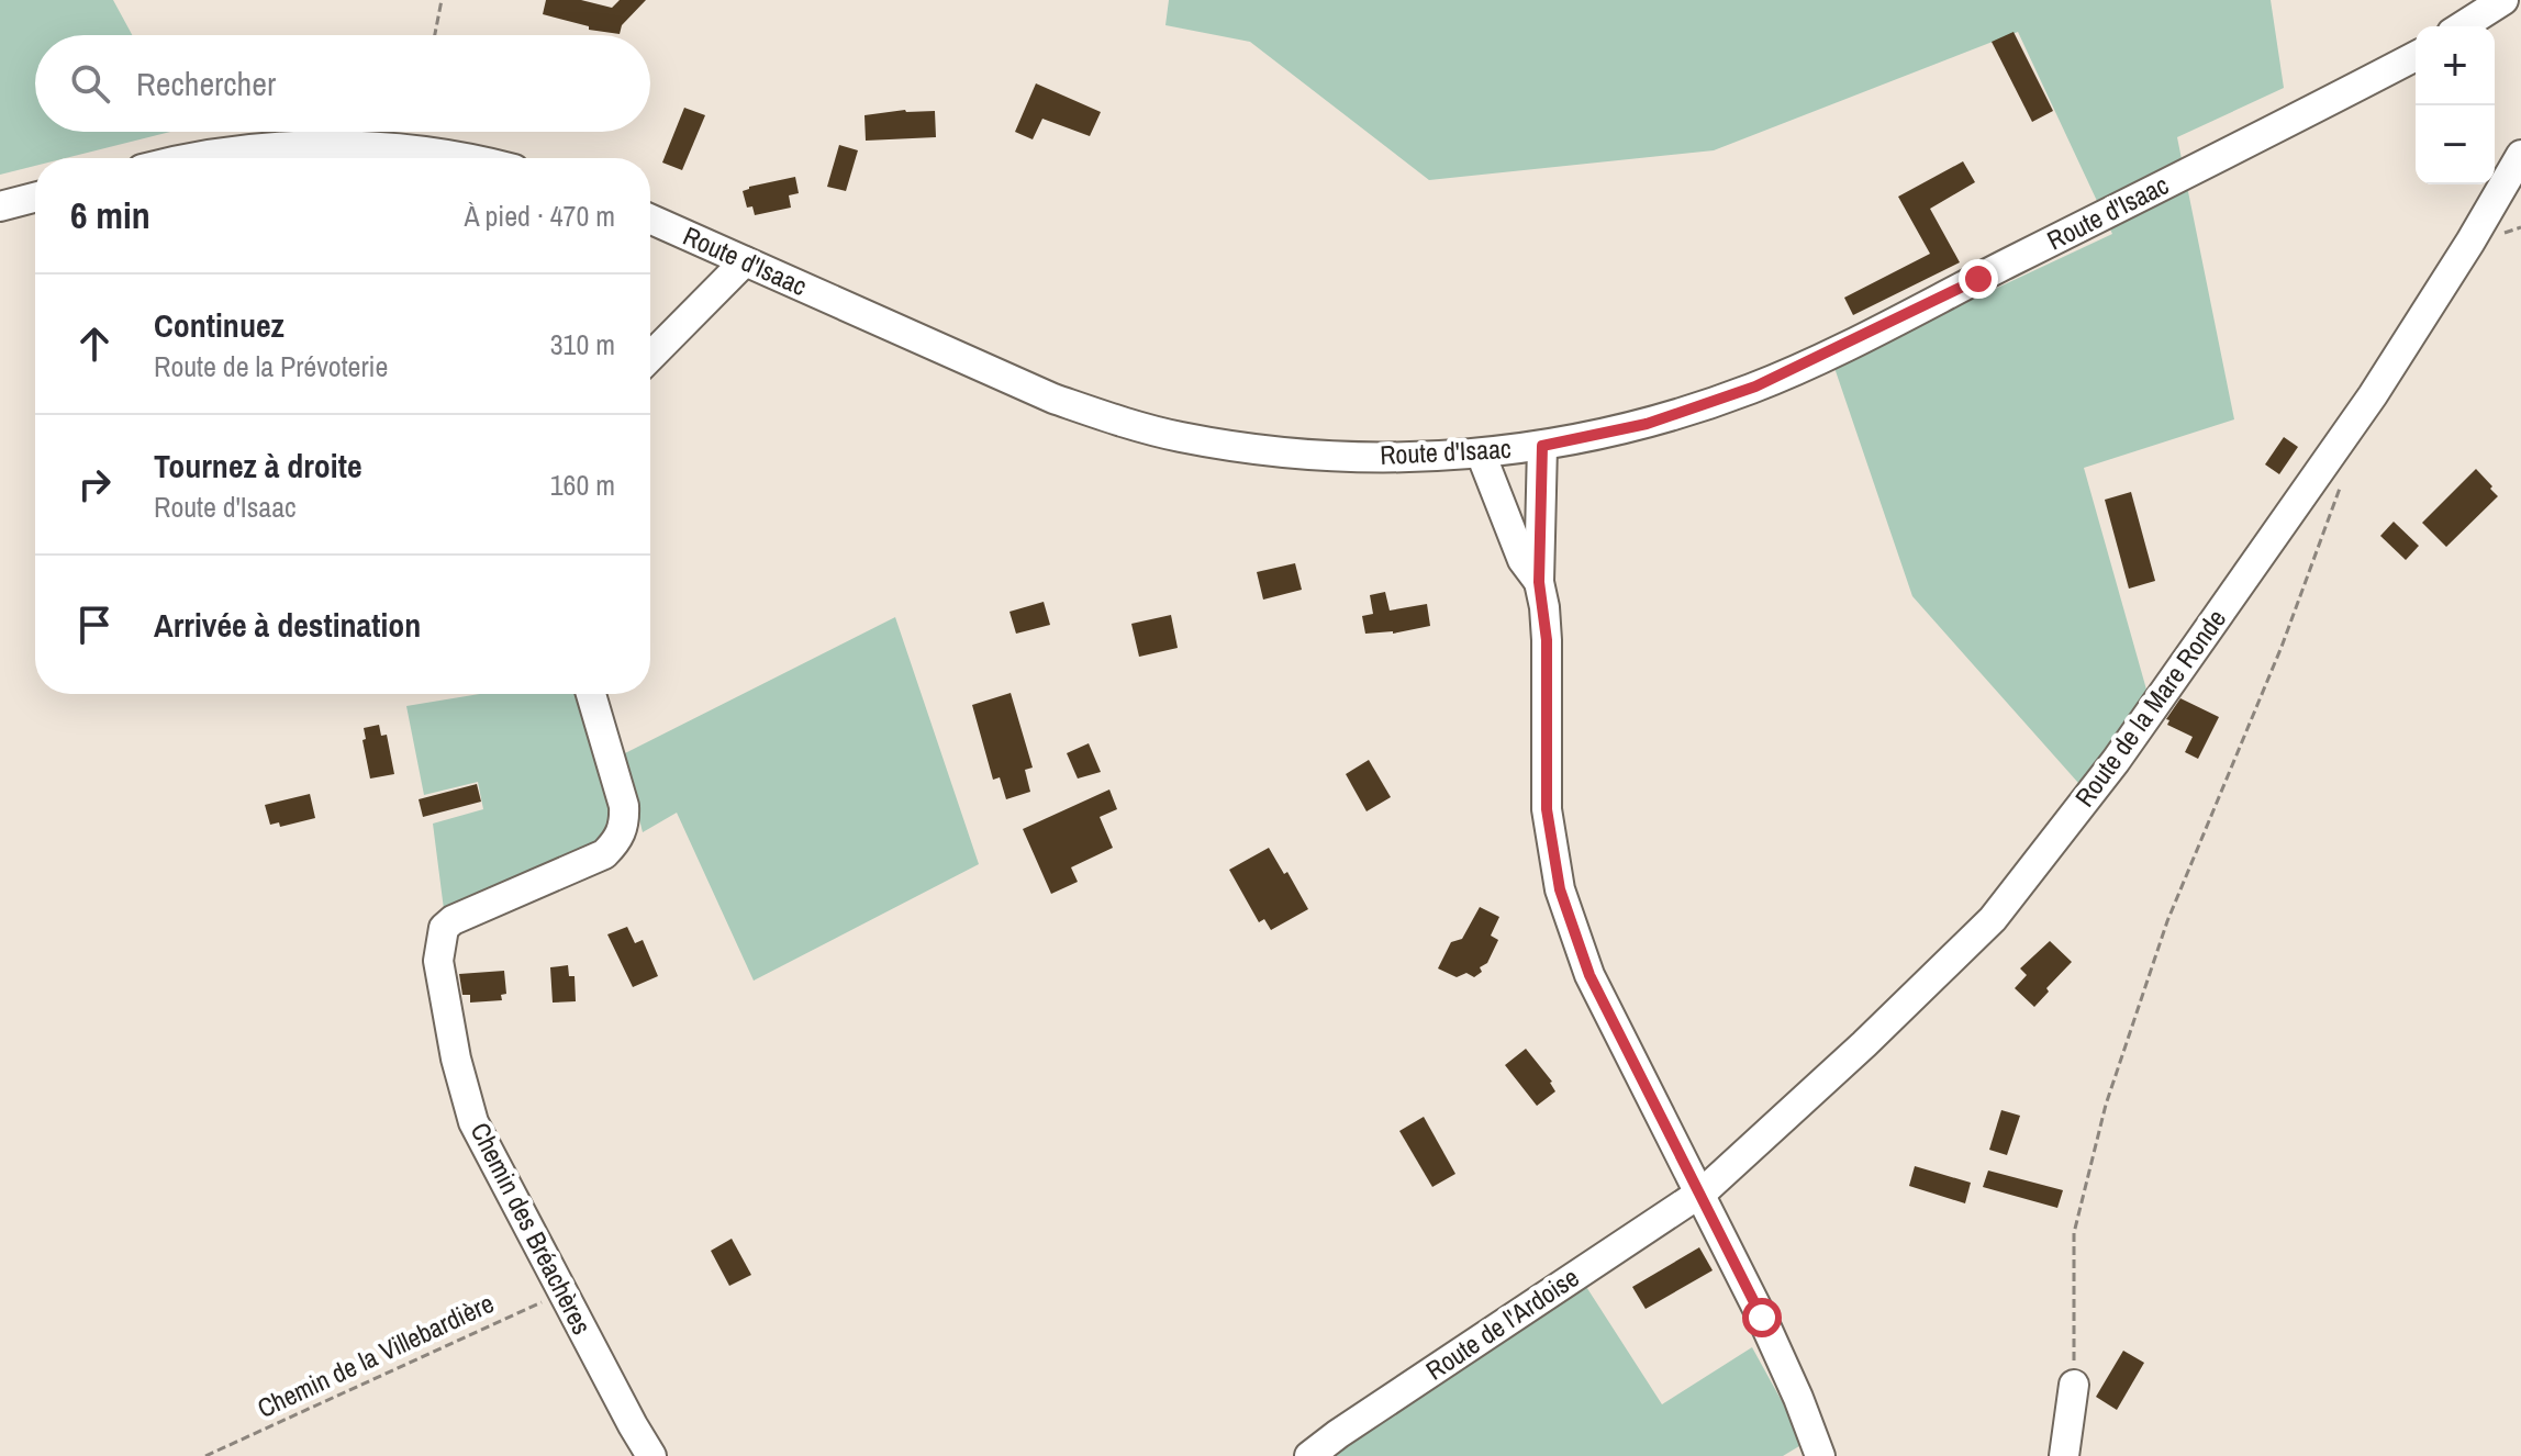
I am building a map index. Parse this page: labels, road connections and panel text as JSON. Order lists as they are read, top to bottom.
{
  "streets": {
    "street": [
      "Route d'Isaac",
      "Route de la Mare Ronde",
      "Chemin des Bréachères",
      "Route de l'Ardoise"
    ],
    "path": ["Chemin de la Villebardière"]
  },
  "crossings": [
    ["Route de la Mare Ronde", "Route de l'Ardoise"],
    ["Chemin des Bréachères", "Chemin de la Villebardière"]
  ],
  "page": {
    "map_buttons": ["+", "−"],
    "search": "Rechercher",
    "heading": ["6 min", "À pied · 470 m"],
    "list": [
      ["Continuez", "Route de la Prévoterie", "310 m"],
      ["Tournez à droite", "Route d'Isaac", "160 m"],
      "Arrivée à destination"
    ]
  }
}
